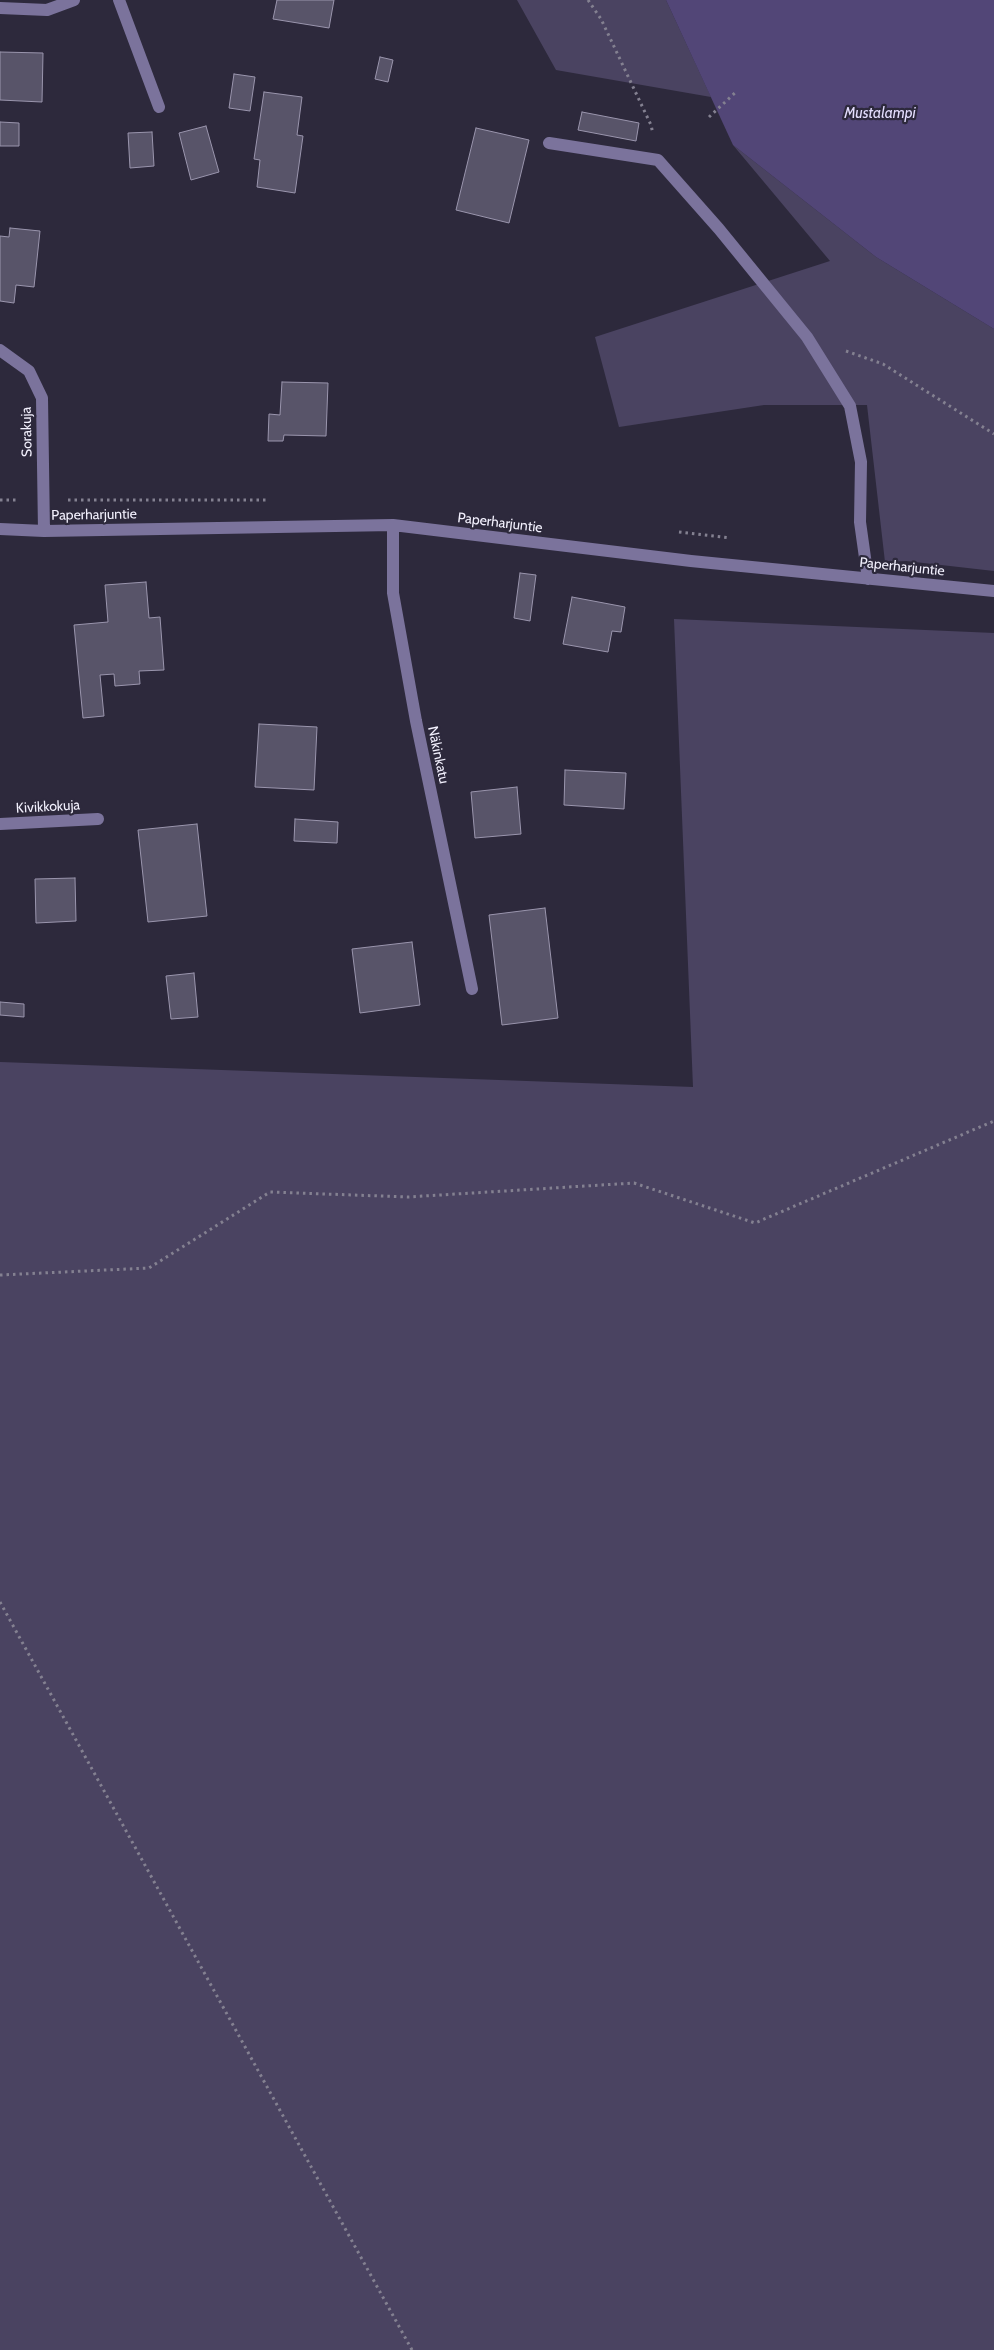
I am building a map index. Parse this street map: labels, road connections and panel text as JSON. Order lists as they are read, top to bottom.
{
  "streets": {
    "street": [
      "Sorakuja",
      "Paperharjuntie",
      "Näkinkatu",
      "Kivikkokuja"
    ]
  },
  "crossings": [
    ["Sorakuja", "Paperharjuntie"],
    ["Paperharjuntie", "Näkinkatu"]
  ],
  "water": ["Mustalampi"]
}
